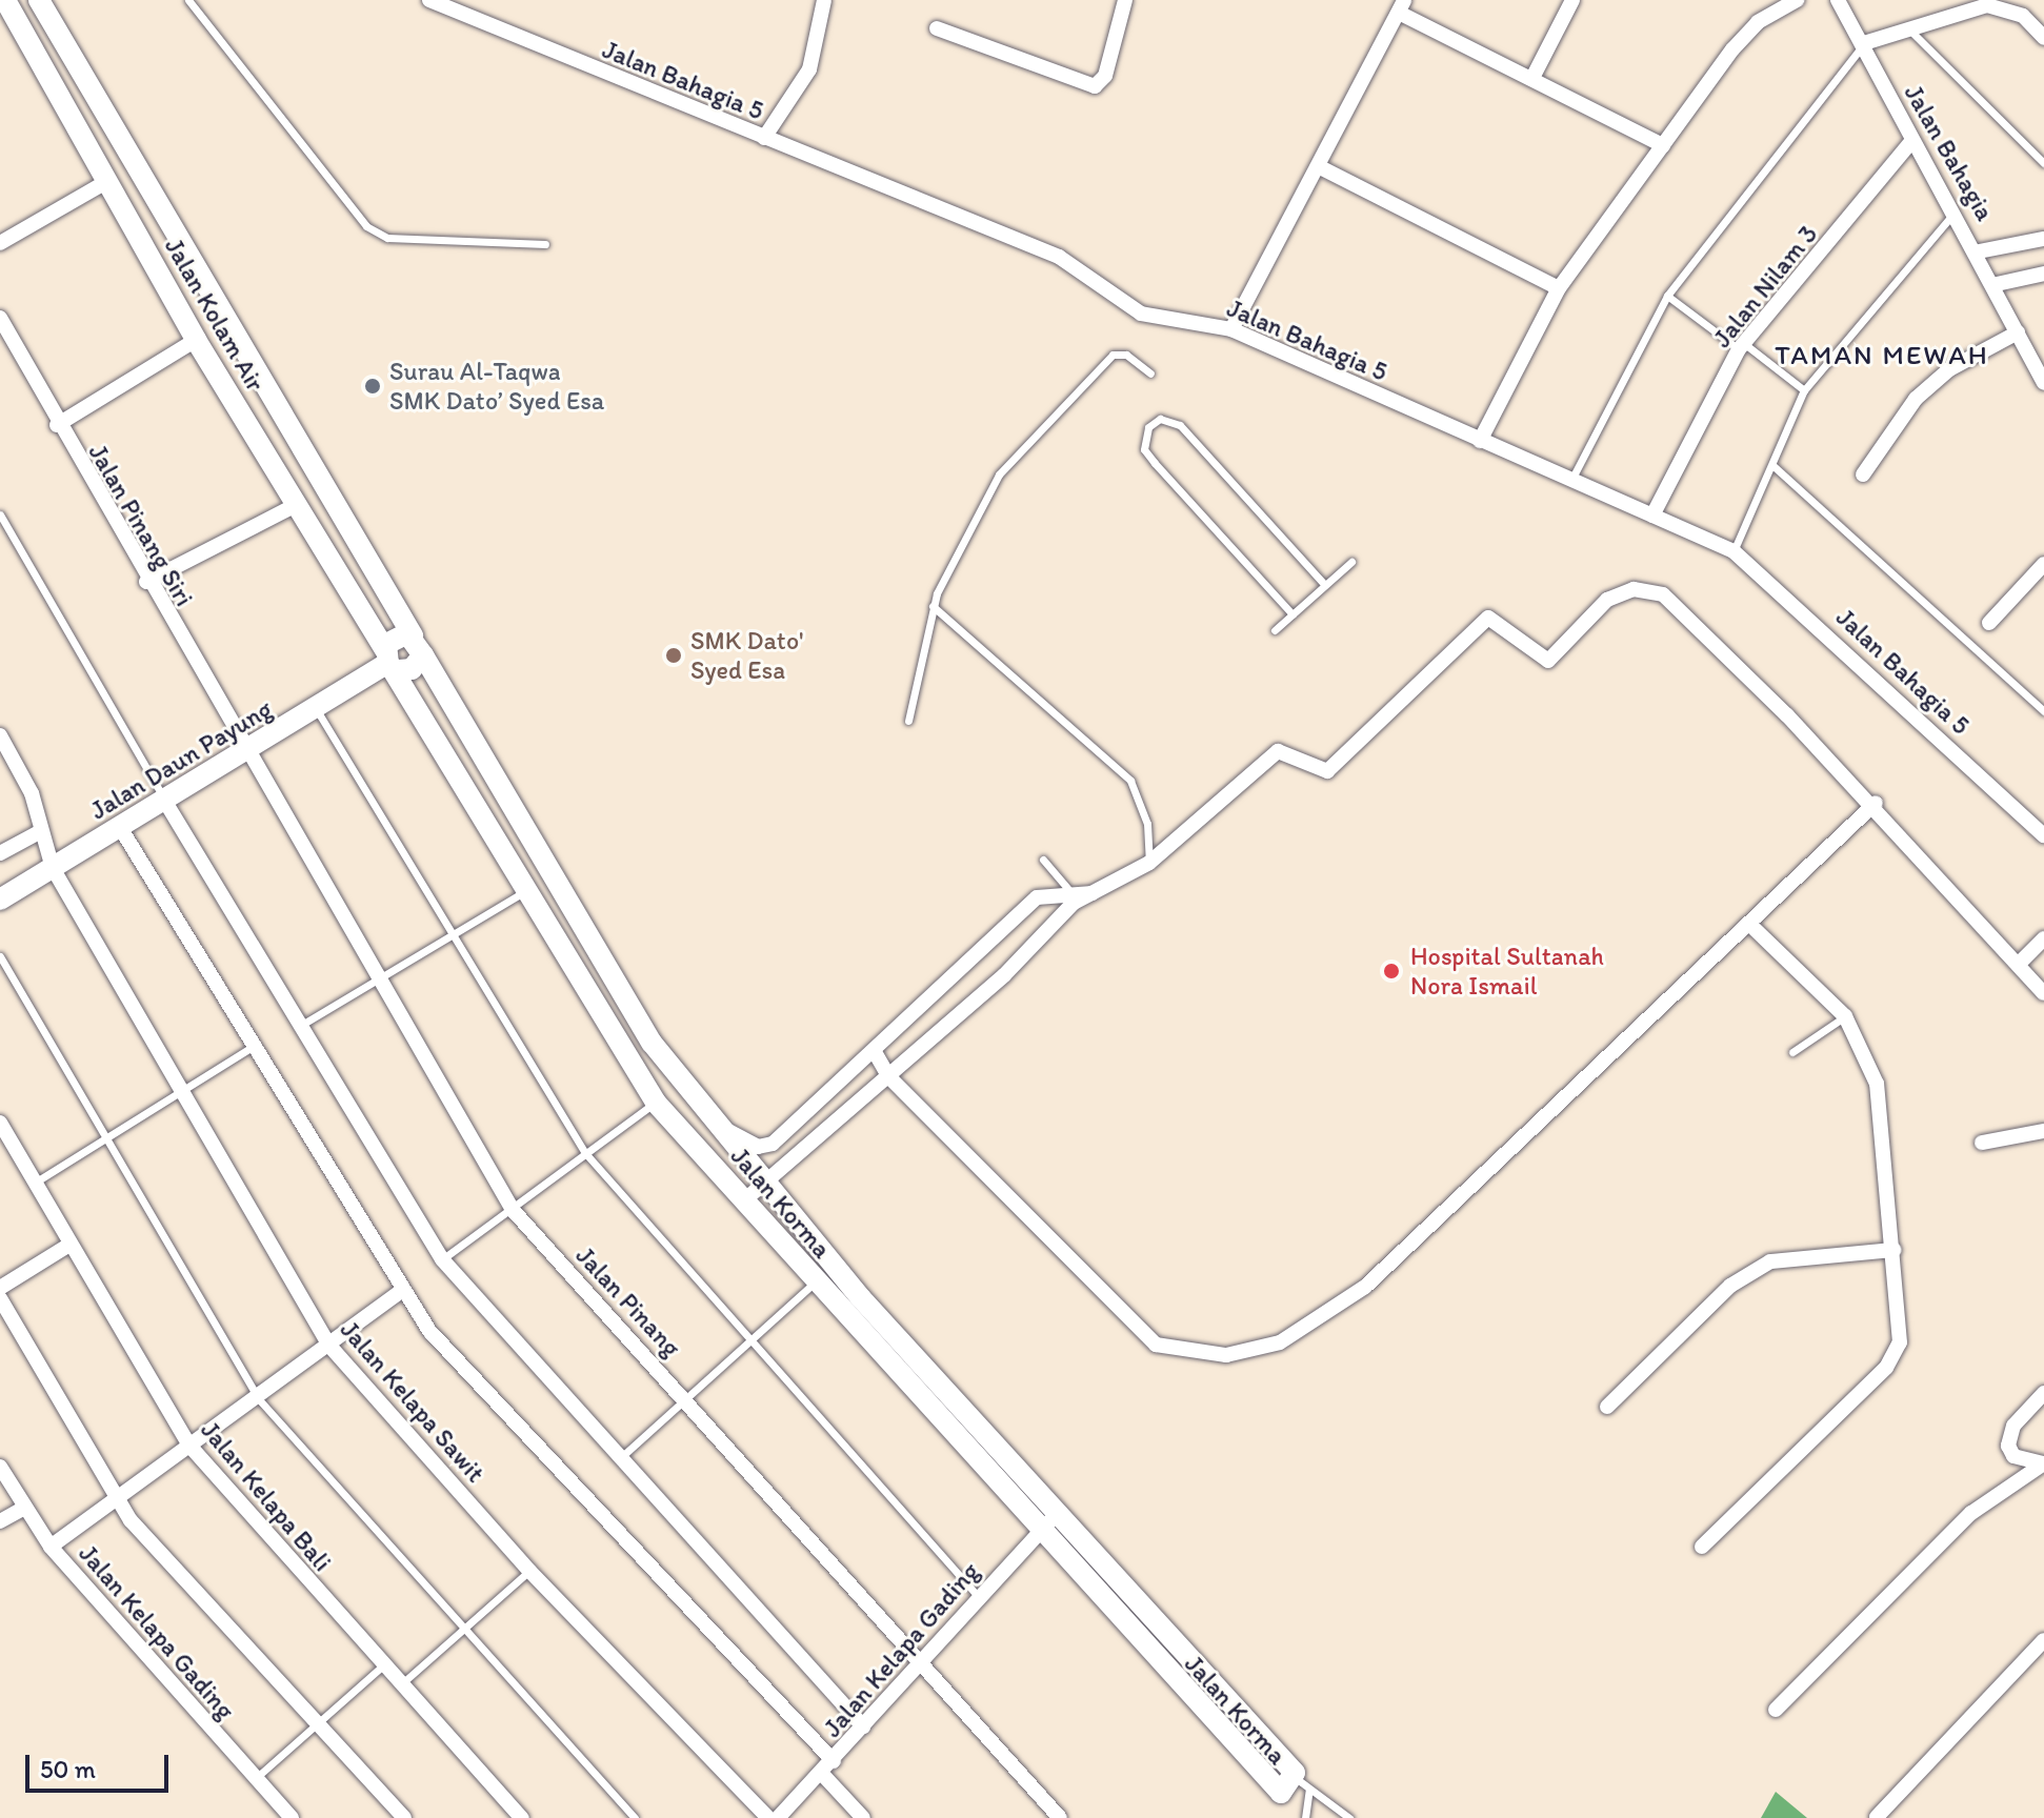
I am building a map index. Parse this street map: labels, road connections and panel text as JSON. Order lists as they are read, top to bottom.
{
  "streets": {
    "street": [
      "Jalan Bahagia 5",
      "Jalan Bahagia",
      "Jalan Nilam 3",
      "Jalan Kolam Air",
      "Jalan Pinang Siri",
      "Jalan Daun Payung",
      "Jalan Korma",
      "Jalan Pinang",
      "Jalan Kelapa Sawit",
      "Jalan Kelapa Bali",
      "Jalan Kelapa Gading"
    ]
  },
  "crossings": [
    ["Jalan Bahagia 5", "Jalan Nilam 3"],
    ["Jalan Bahagia", "Jalan Nilam 3"],
    ["Jalan Kolam Air", "Jalan Daun Payung"],
    ["Jalan Kolam Air", "Jalan Korma"],
    ["Jalan Pinang Siri", "Jalan Daun Payung"],
    ["Jalan Pinang Siri", "Jalan Pinang"],
    ["Jalan Daun Payung", "Jalan Korma"],
    ["Jalan Daun Payung", "Jalan Pinang"],
    ["Jalan Daun Payung", "Jalan Kelapa Sawit"],
    ["Jalan Korma", "Jalan Kelapa Gading"],
    ["Jalan Pinang", "Jalan Kelapa Gading"]
  ],
  "districts": ["TAMAN MEWAH"],
  "places": ["Surau Al-Taqwa SMK Dato’ Syed Esa", "SMK Dato' Syed Esa", "Hospital Sultanah Nora Ismail"],
  "scale_bar": "50 m"
}
